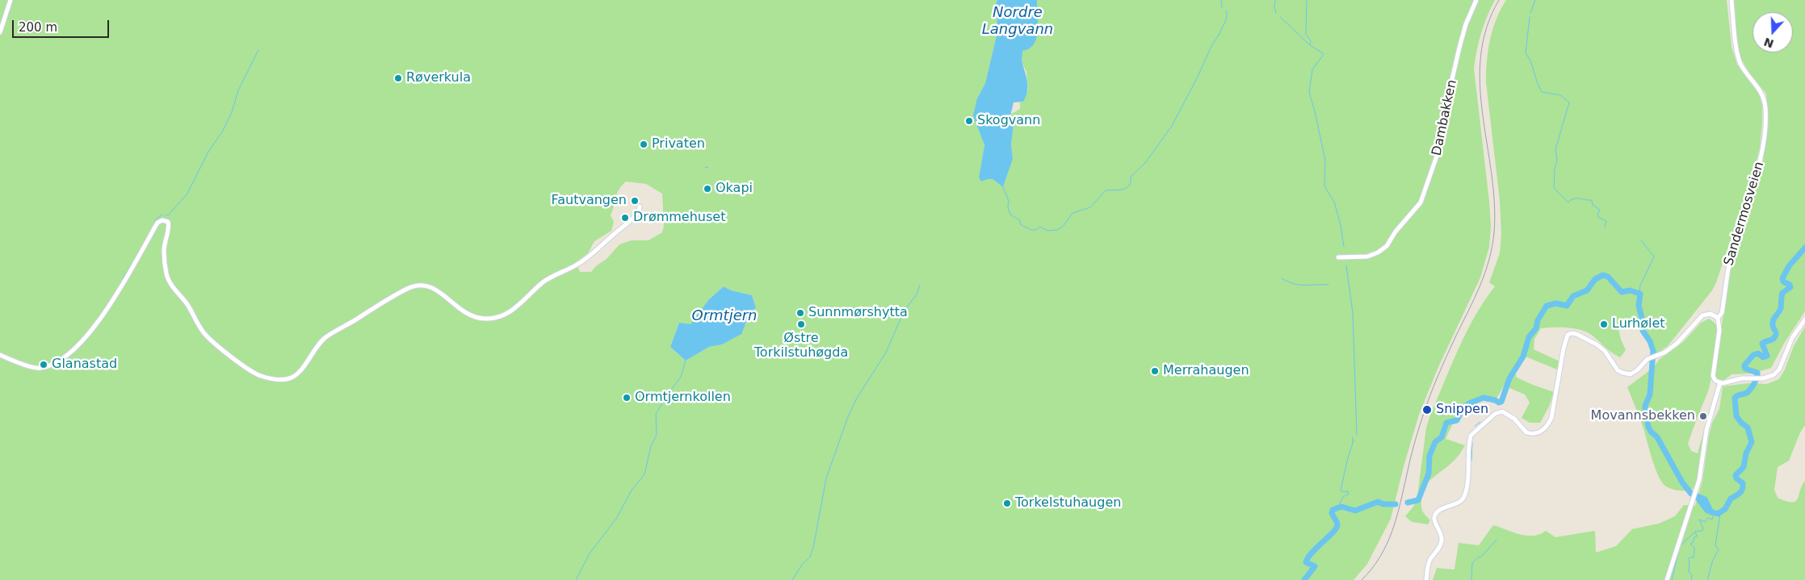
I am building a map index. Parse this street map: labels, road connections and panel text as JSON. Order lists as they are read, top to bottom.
{
  "streets": {
    "street": ["Dambakken", "Sandermosveien"]
  },
  "water": ["Nordre Langvann", "Ormtjern"],
  "places": [
    "Røverkula",
    "Skogvann",
    "Privaten",
    "Okapi",
    "Fautvangen",
    "Drømmehuset",
    "Sunnmørshytta",
    "Østre Torkilstuhøgda",
    "Lurhølet",
    "Glanastad",
    "Merrahaugen",
    "Ormtjernkollen",
    "Snippen",
    "Movannsbekken",
    "Torkelstuhaugen"
  ],
  "scale_bar": "200 m",
  "north": "bottom"
}
